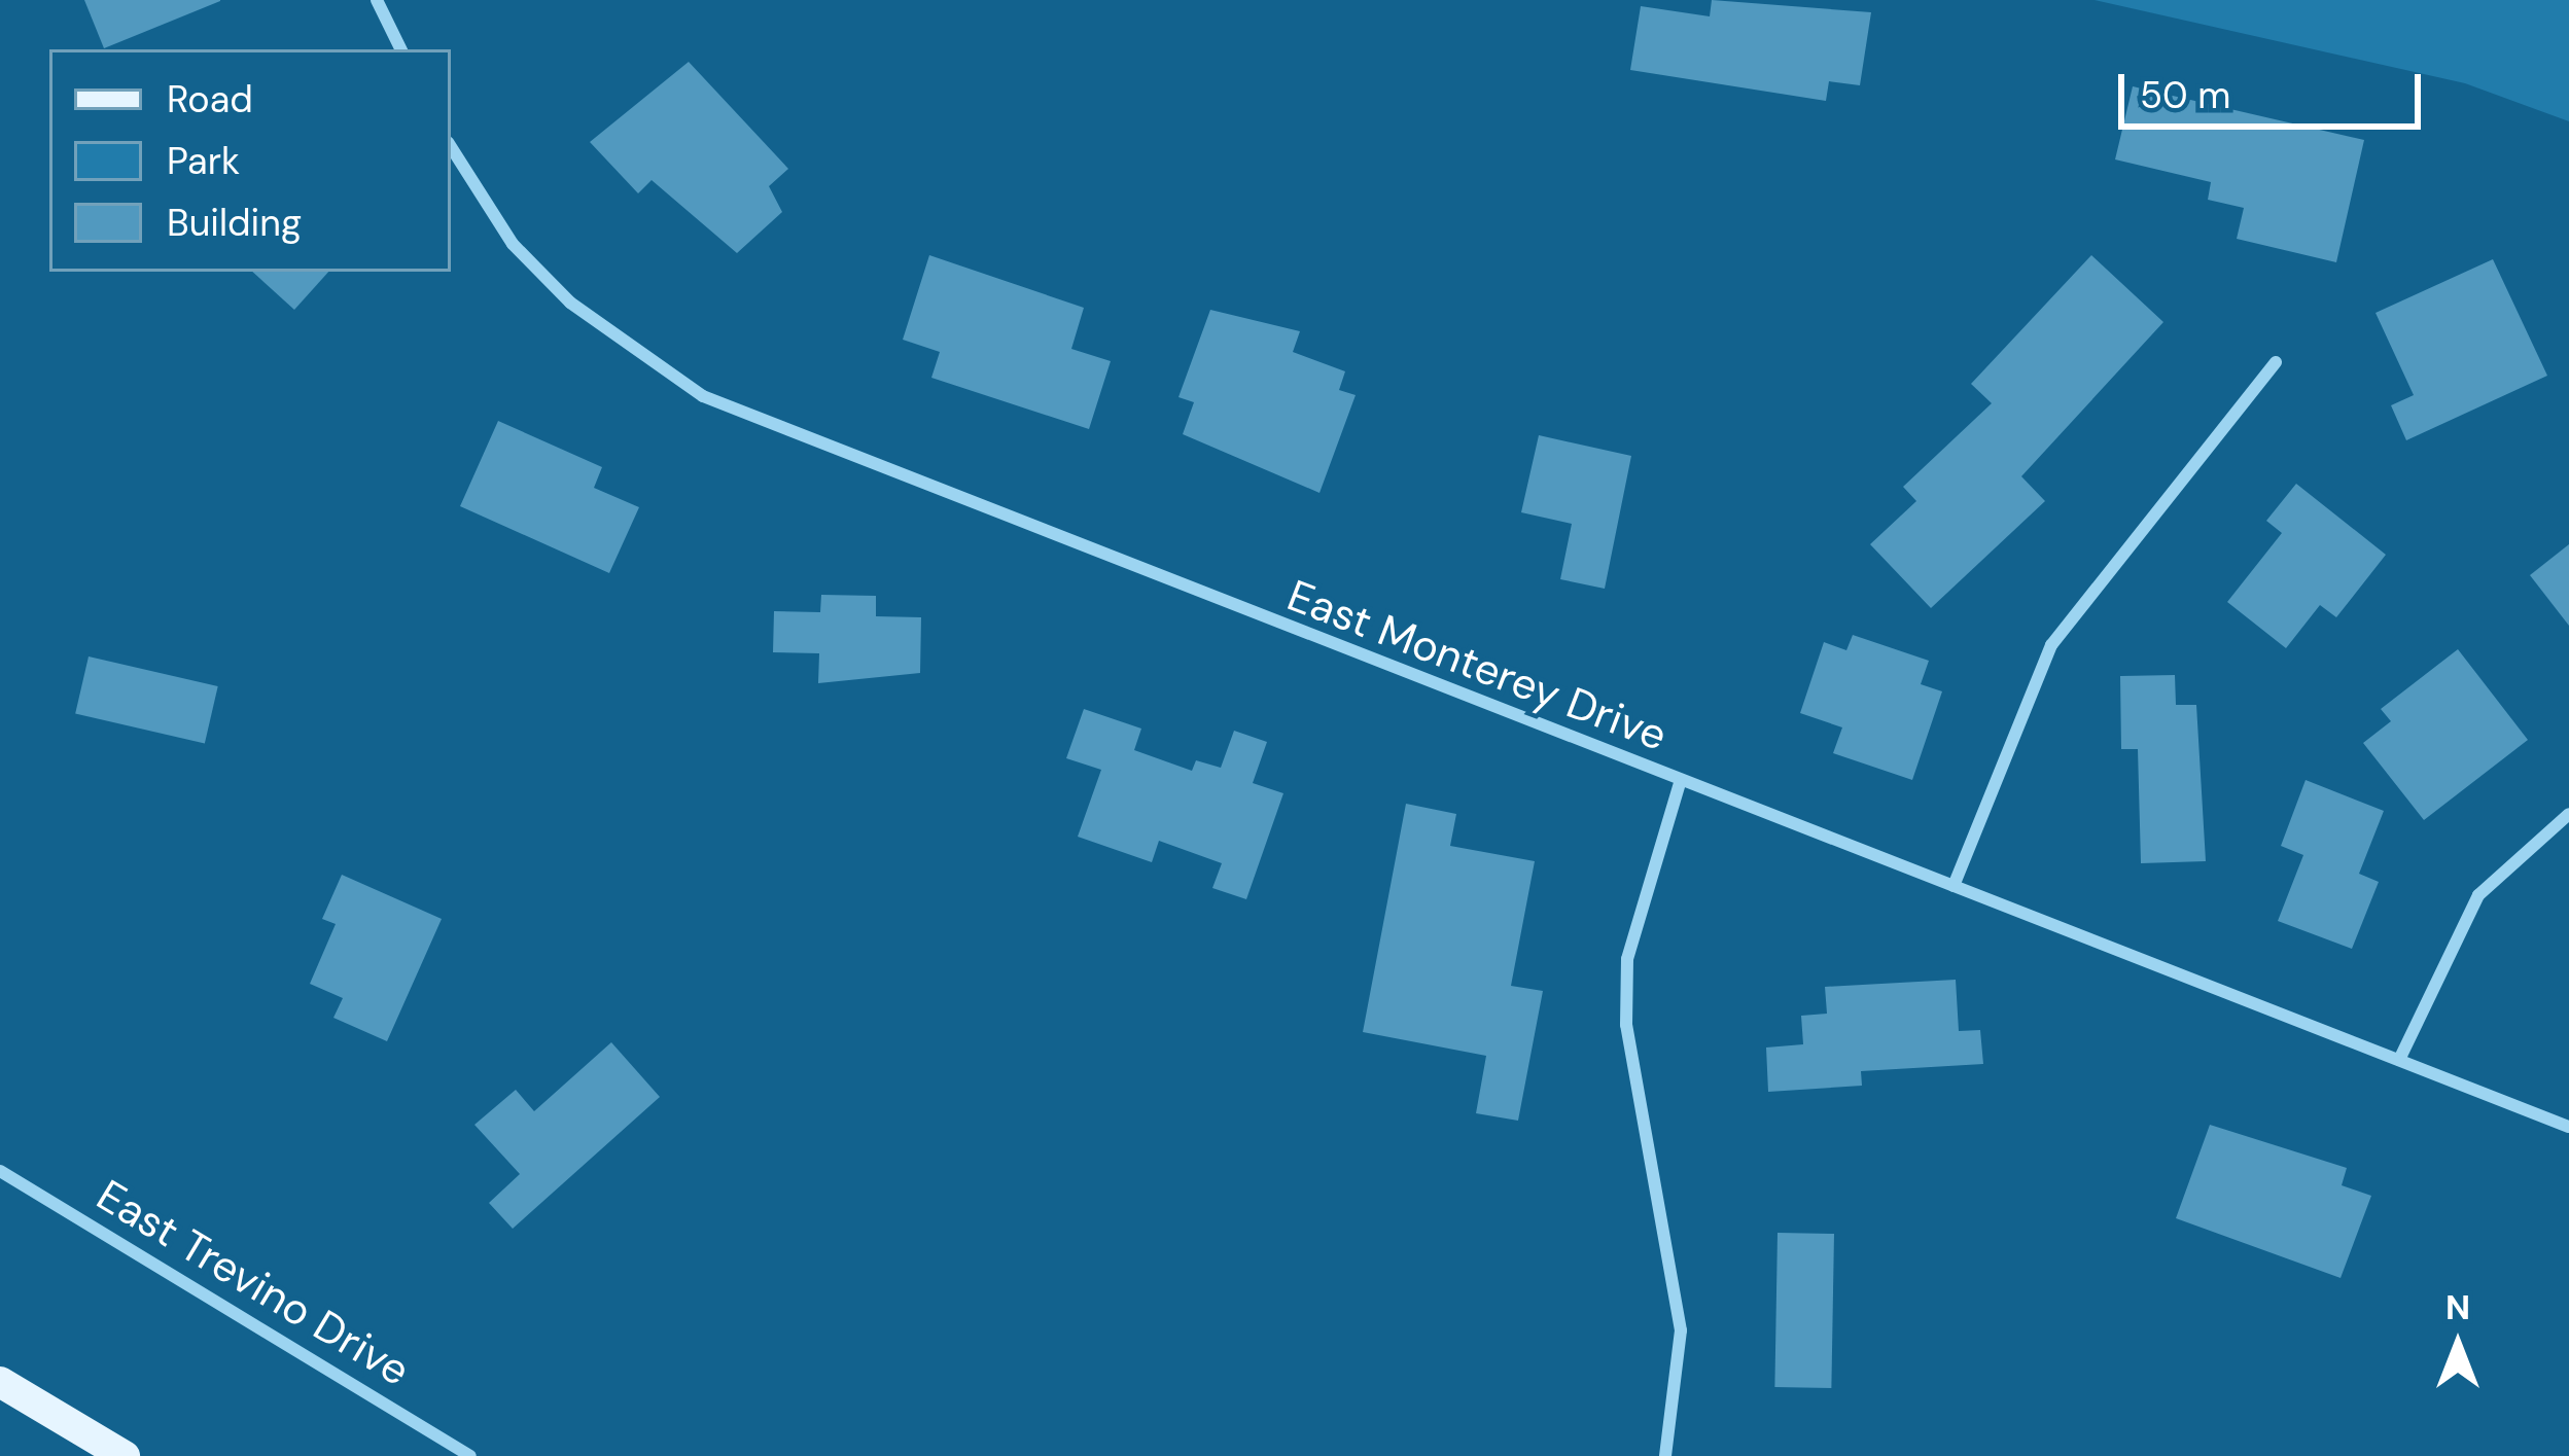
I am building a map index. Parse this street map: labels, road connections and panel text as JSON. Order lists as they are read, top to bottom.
{
  "streets": {
    "street": ["East Monterey Drive", "East Trevino Drive"]
  },
  "legend": ["Road", "Park", "Building"],
  "scale_bar": "50 m",
  "north": "top"
}
